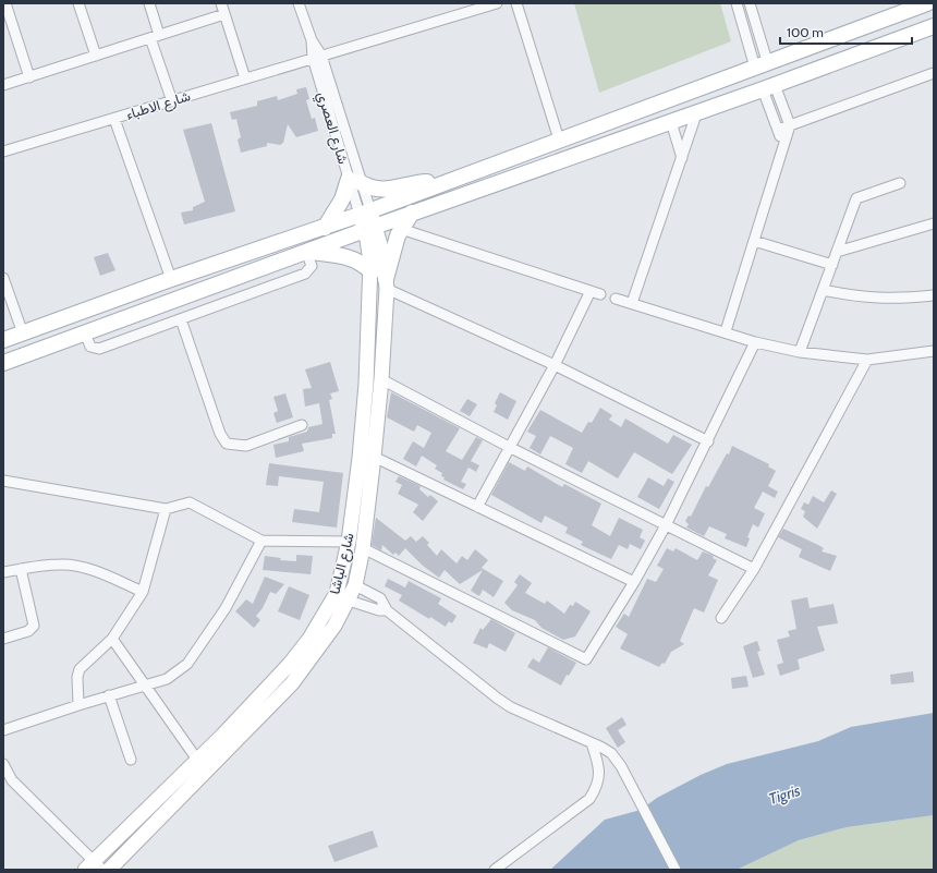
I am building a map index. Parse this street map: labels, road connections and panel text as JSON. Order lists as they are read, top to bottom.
{
  "streets": {
    "main road": ["شارع الباشا"],
    "street": ["شارع الاطباء", "شارع العصري"]
  },
  "crossings": [
    ["شارع الاطباء", "شارع العصري"]
  ],
  "water": ["Tigris"],
  "scale_bar": "100 m"
}
